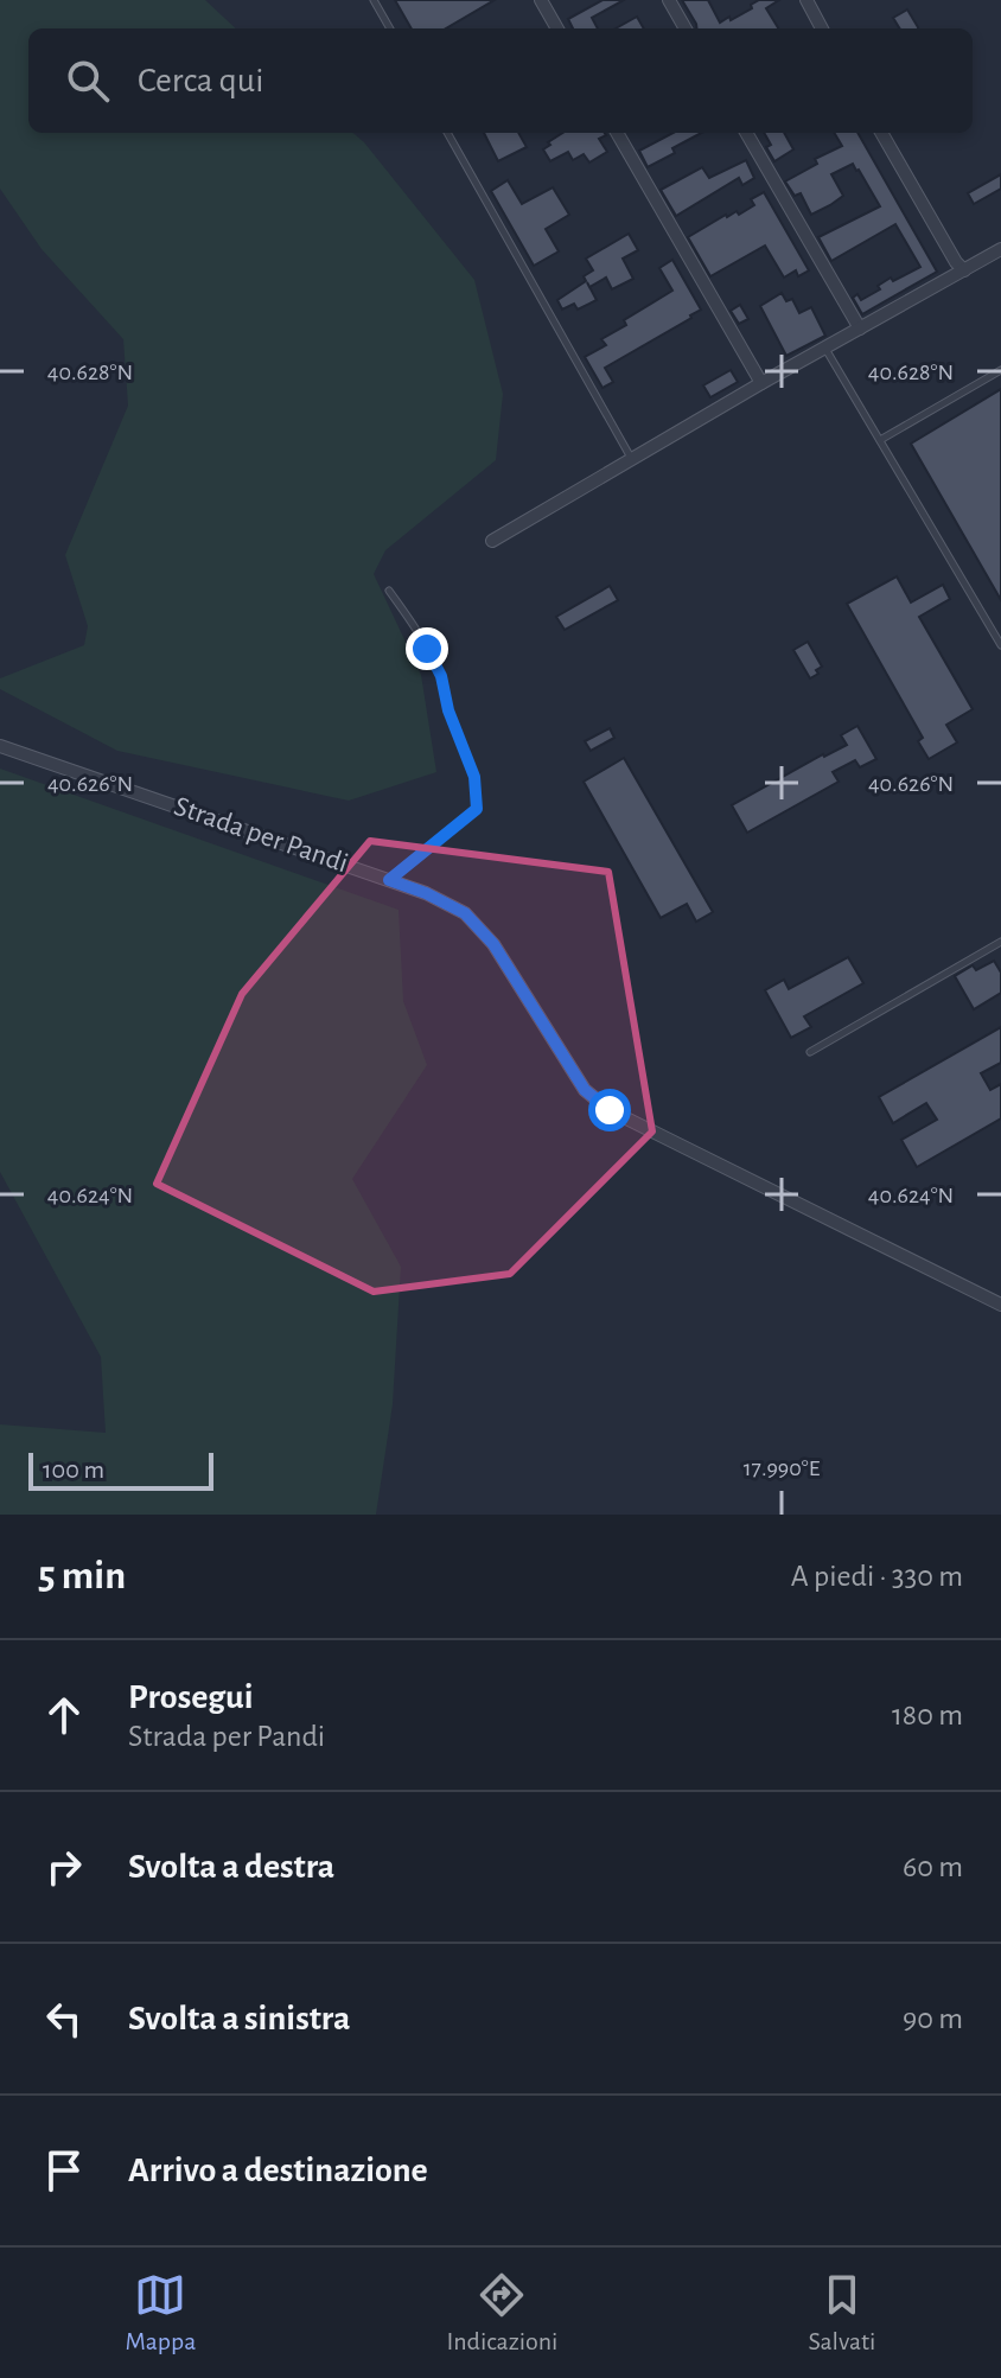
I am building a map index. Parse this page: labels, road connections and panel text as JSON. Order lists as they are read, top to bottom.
{
  "streets": {
    "street": ["Strada per Pandi"]
  },
  "scale_bar": "100 m",
  "page": {
    "search": "Cerca qui",
    "scale": "100 m",
    "heading": ["5 min", "A piedi · 330 m"],
    "list": [
      ["Prosegui", "Strada per Pandi", "180 m"],
      ["Svolta a destra", "60 m"],
      ["Svolta a sinistra", "90 m"],
      "Arrivo a destinazione"
    ],
    "nav": ["Mappa", "Indicazioni", "Salvati"]
  },
  "coordinates": [
    "40.628°N",
    "40.626°N",
    "40.624°N",
    "17.990°E"
  ]
}
